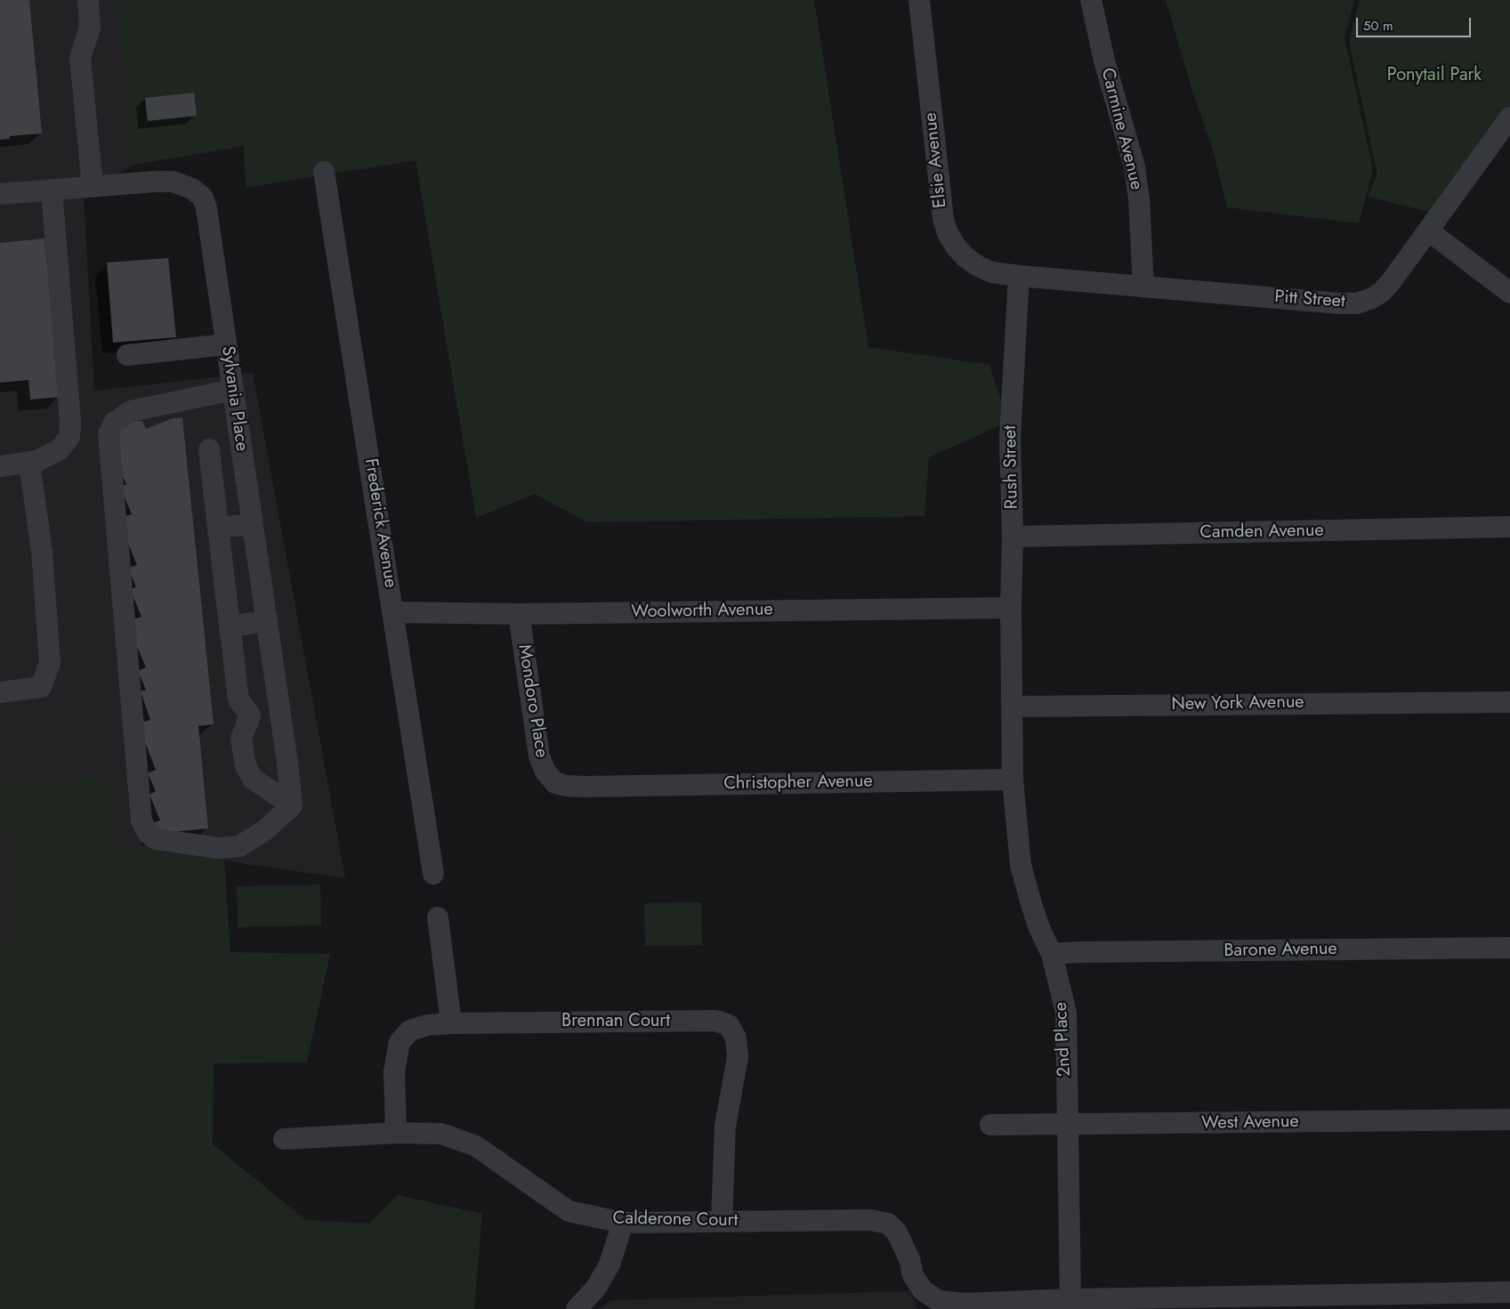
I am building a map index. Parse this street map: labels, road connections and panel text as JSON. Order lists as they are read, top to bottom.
{
  "streets": {
    "street": [
      "Carmine Avenue",
      "Elsie Avenue",
      "Pitt Street",
      "Sylvania Place",
      "Rush Street",
      "Frederick Avenue",
      "Camden Avenue",
      "Woolworth Avenue",
      "Mondoro Place",
      "New York Avenue",
      "Christopher Avenue",
      "Barone Avenue",
      "Brennan Court",
      "2nd Place",
      "West Avenue",
      "Calderone Court"
    ]
  },
  "crossings": [
    ["Carmine Avenue", "Pitt Street"],
    ["Elsie Avenue", "Pitt Street"],
    ["Elsie Avenue", "Rush Street"],
    ["Pitt Street", "Rush Street"],
    ["Rush Street", "Camden Avenue"],
    ["Rush Street", "Woolworth Avenue"],
    ["Rush Street", "New York Avenue"],
    ["Rush Street", "2nd Place"],
    ["Frederick Avenue", "Woolworth Avenue"],
    ["Woolworth Avenue", "Mondoro Place"],
    ["Mondoro Place", "Christopher Avenue"],
    ["New York Avenue", "2nd Place"],
    ["Christopher Avenue", "2nd Place"],
    ["Barone Avenue", "2nd Place"],
    ["Brennan Court", "Calderone Court"],
    ["2nd Place", "West Avenue"],
    ["2nd Place", "Calderone Court"]
  ],
  "parks": ["Ponytail Park"],
  "scale_bar": "50 m"
}
